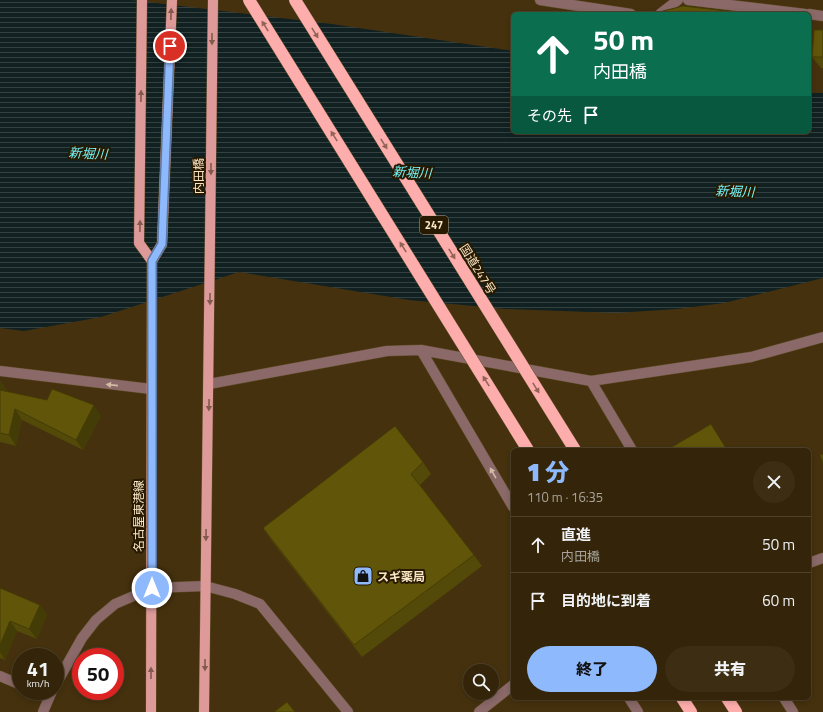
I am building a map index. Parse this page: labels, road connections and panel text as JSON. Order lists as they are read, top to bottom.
{
  "streets": {
    "highway": ["247", "国道247号"],
    "main road": ["内田橋", "名古屋東港線"]
  },
  "water": ["新堀川"],
  "places": {
    "shop": ["スギ薬局"]
  },
  "page": {
    "turn": ["50 m", "内田橋"],
    "then": "その先",
    "heading": ["1 分", "110 m · 16:35"],
    "list": [
      {
        "name": "直進",
        "note": "内田橋",
        "value": "50 m"
      },
      {
        "name": "目的地に到着",
        "value": "60 m"
      }
    ],
    "buttons": ["終了", "共有"],
    "speed": "41 km/h",
    "limit": "50"
  }
}
